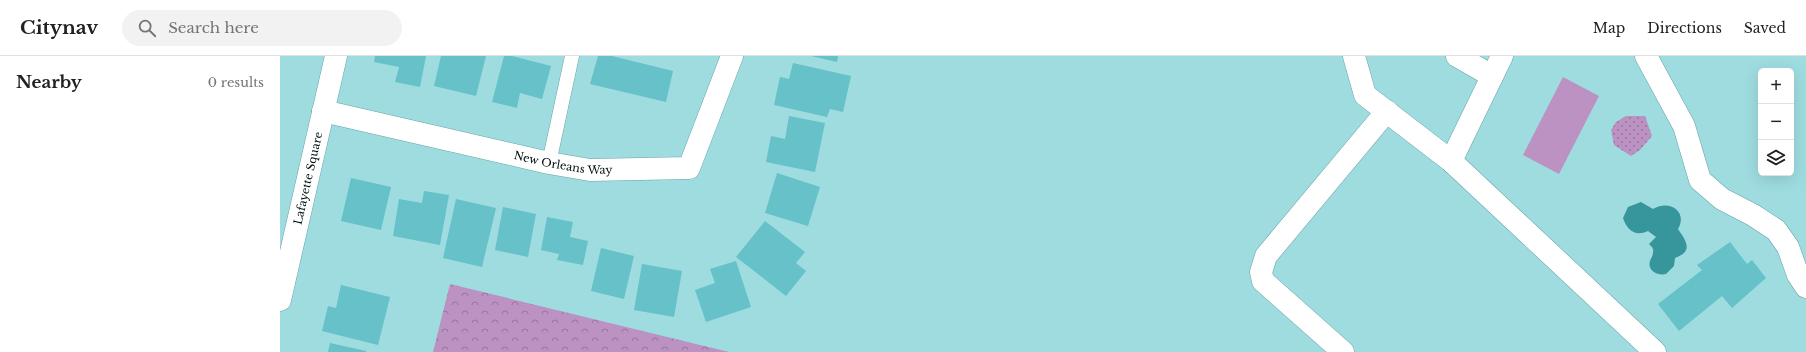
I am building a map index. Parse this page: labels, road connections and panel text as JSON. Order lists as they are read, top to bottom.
{
  "streets": {
    "street": ["New Orleans Way", "Lafayette Square"]
  },
  "crossings": [
    ["New Orleans Way", "Lafayette Square"]
  ],
  "page": {
    "header": "Citynav",
    "search": "Search here",
    "nav": ["Map", "Directions", "Saved"],
    "heading": ["Nearby", "0 results"],
    "map_buttons": ["+", "−"]
  }
}
